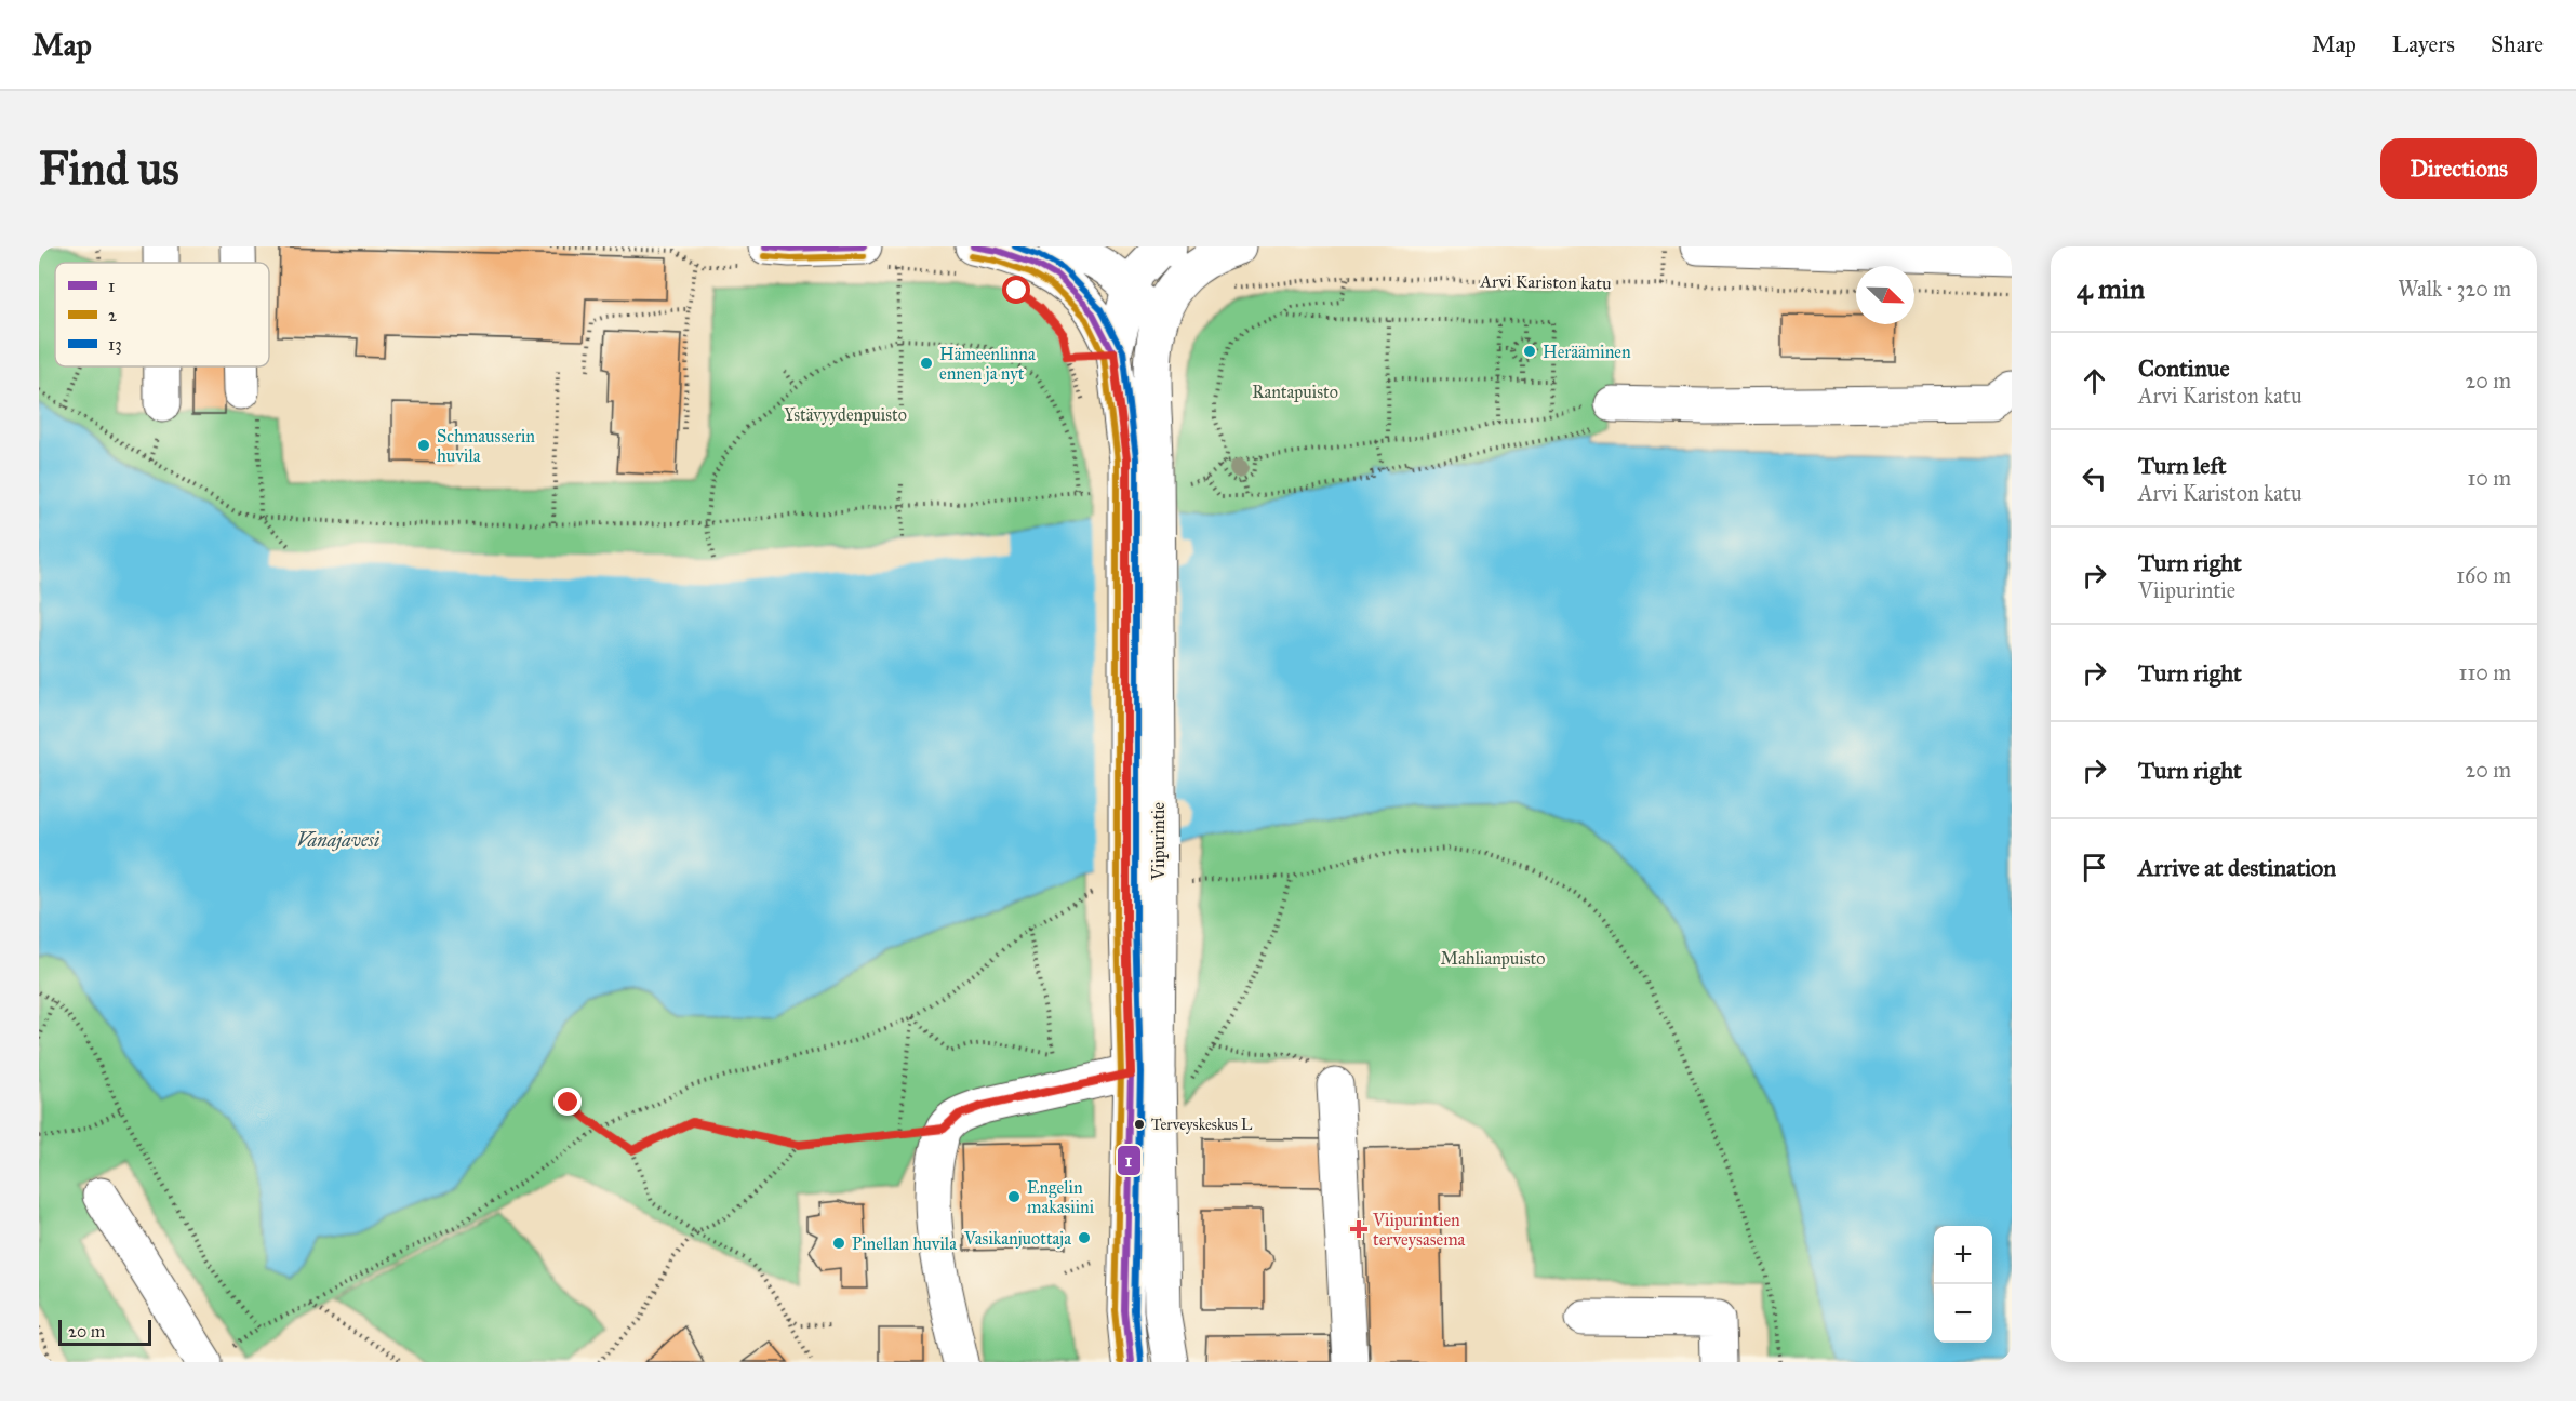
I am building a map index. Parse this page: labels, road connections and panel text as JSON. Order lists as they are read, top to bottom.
{
  "streets": {
    "main road": ["Viipurintie"],
    "path": ["Arvi Kariston katu"]
  },
  "water": ["Vanajavesi"],
  "parks": ["Rantapuisto", "Ystävyydenpuisto", "Mahlianpuisto"],
  "places": {
    "other": [
      "Herääminen",
      "Hämeenlinna ennen ja nyt",
      "Schmausserin huvila",
      "Terveyskeskus L",
      "Engelin makasiini",
      "Vasikanjuottaja",
      "Pinellan huvila"
    ],
    "health": ["Viipurintien terveysasema"]
  },
  "lines": ["transit line 1", "transit line 13", "transit line 2"],
  "legend": ["1", "2", "13"],
  "scale_bar": "20 m",
  "north": "bottom right",
  "page": {
    "header": "Map",
    "nav": ["Map", "Layers", "Share"],
    "buttons": "Directions",
    "title": "Find us",
    "heading": ["4 min", "Walk · 320 m"],
    "list": [
      ["Continue", "Arvi Kariston katu", "20 m"],
      ["Turn left", "Arvi Kariston katu", "10 m"],
      ["Turn right", "Viipurintie", "160 m"],
      ["Turn right", "110 m"],
      ["Turn right", "20 m"],
      "Arrive at destination"
    ],
    "map_buttons": ["+", "−"],
    "scale": "20 m"
  }
}
